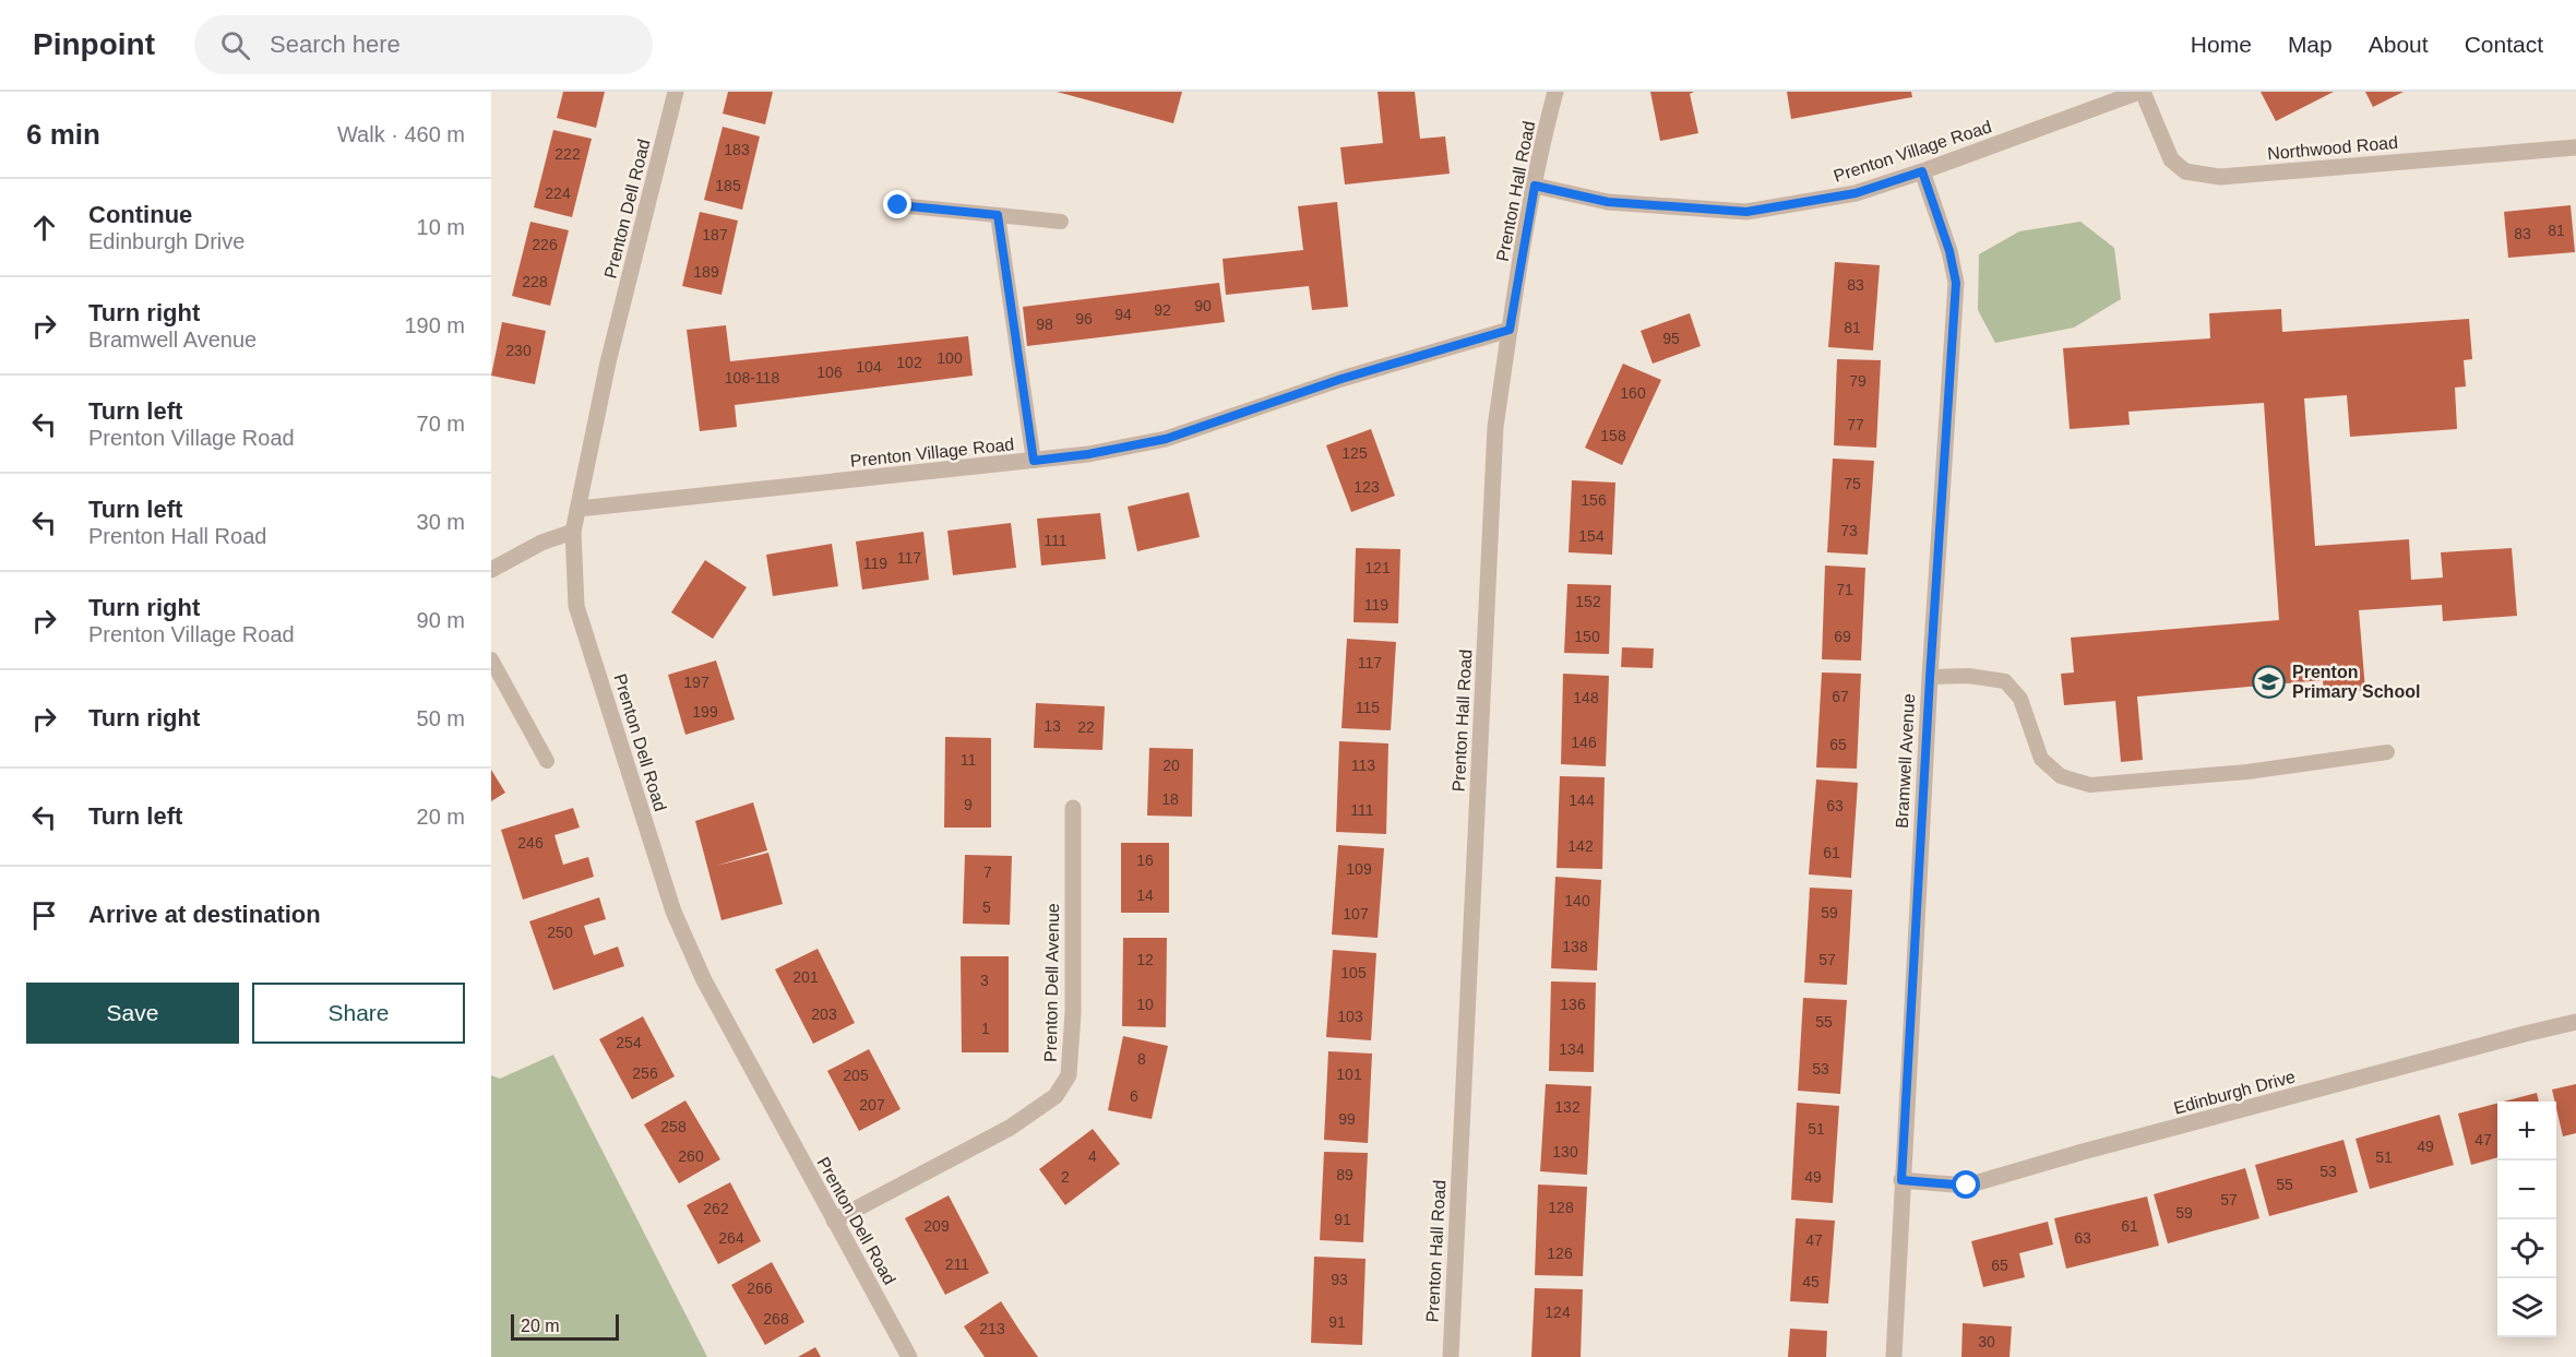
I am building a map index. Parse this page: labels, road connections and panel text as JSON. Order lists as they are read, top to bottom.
{
  "streets": {
    "street": [
      "Northwood Road",
      "Prenton Village Road",
      "Prenton Hall Road",
      "Prenton Dell Road",
      "Bramwell Avenue",
      "Prenton Dell Avenue",
      "Edinburgh Drive"
    ]
  },
  "crossings": [
    ["Northwood Road", "Prenton Village Road"],
    ["Prenton Village Road", "Prenton Hall Road"],
    ["Prenton Village Road", "Prenton Dell Road"],
    ["Prenton Village Road", "Bramwell Avenue"],
    ["Prenton Dell Road", "Prenton Dell Avenue"],
    ["Bramwell Avenue", "Edinburgh Drive"]
  ],
  "places": {
    "school or university": ["Prenton Primary School"]
  },
  "house_numbers": [
    "183",
    "222",
    "185",
    "224",
    "81",
    "83",
    "187",
    "226",
    "189",
    "228",
    "83",
    "90",
    "92",
    "94",
    "96",
    "98",
    "81",
    "95",
    "230",
    "100",
    "102",
    "104",
    "106",
    "108-118",
    "79",
    "160",
    "77",
    "158",
    "125",
    "75",
    "123",
    "156",
    "73",
    "154",
    "111",
    "117",
    "119",
    "121",
    "71",
    "152",
    "119",
    "150",
    "69",
    "117",
    "197",
    "67",
    "148",
    "115",
    "199",
    "13",
    "22",
    "146",
    "65",
    "11",
    "20",
    "113",
    "18",
    "144",
    "9",
    "63",
    "111",
    "246",
    "142",
    "61",
    "16",
    "109",
    "7",
    "14",
    "140",
    "5",
    "59",
    "107",
    "250",
    "138",
    "12",
    "57",
    "105",
    "201",
    "3",
    "10",
    "136",
    "203",
    "103",
    "55",
    "1",
    "254",
    "134",
    "8",
    "53",
    "256",
    "101",
    "205",
    "6",
    "207",
    "132",
    "99",
    "258",
    "51",
    "47",
    "49",
    "130",
    "260",
    "4",
    "51",
    "53",
    "89",
    "2",
    "49",
    "55",
    "57",
    "128",
    "262",
    "59",
    "91",
    "209",
    "61",
    "264",
    "63",
    "47",
    "126",
    "211",
    "65",
    "93",
    "45",
    "266",
    "124",
    "268",
    "91",
    "213",
    "30"
  ],
  "scale_bar": "20 m",
  "page": {
    "header": "Pinpoint",
    "search": "Search here",
    "nav": [
      "Home",
      "Map",
      "About",
      "Contact"
    ],
    "heading": ["6 min", "Walk · 460 m"],
    "list": [
      ["Continue", "Edinburgh Drive", "10 m"],
      ["Turn right", "Bramwell Avenue", "190 m"],
      ["Turn left", "Prenton Village Road", "70 m"],
      ["Turn left", "Prenton Hall Road", "30 m"],
      ["Turn right", "Prenton Village Road", "90 m"],
      ["Turn right", "50 m"],
      ["Turn left", "20 m"],
      "Arrive at destination"
    ],
    "buttons": ["Save", "Share"],
    "map_buttons": ["+", "−"],
    "scale": "20 m"
  }
}
